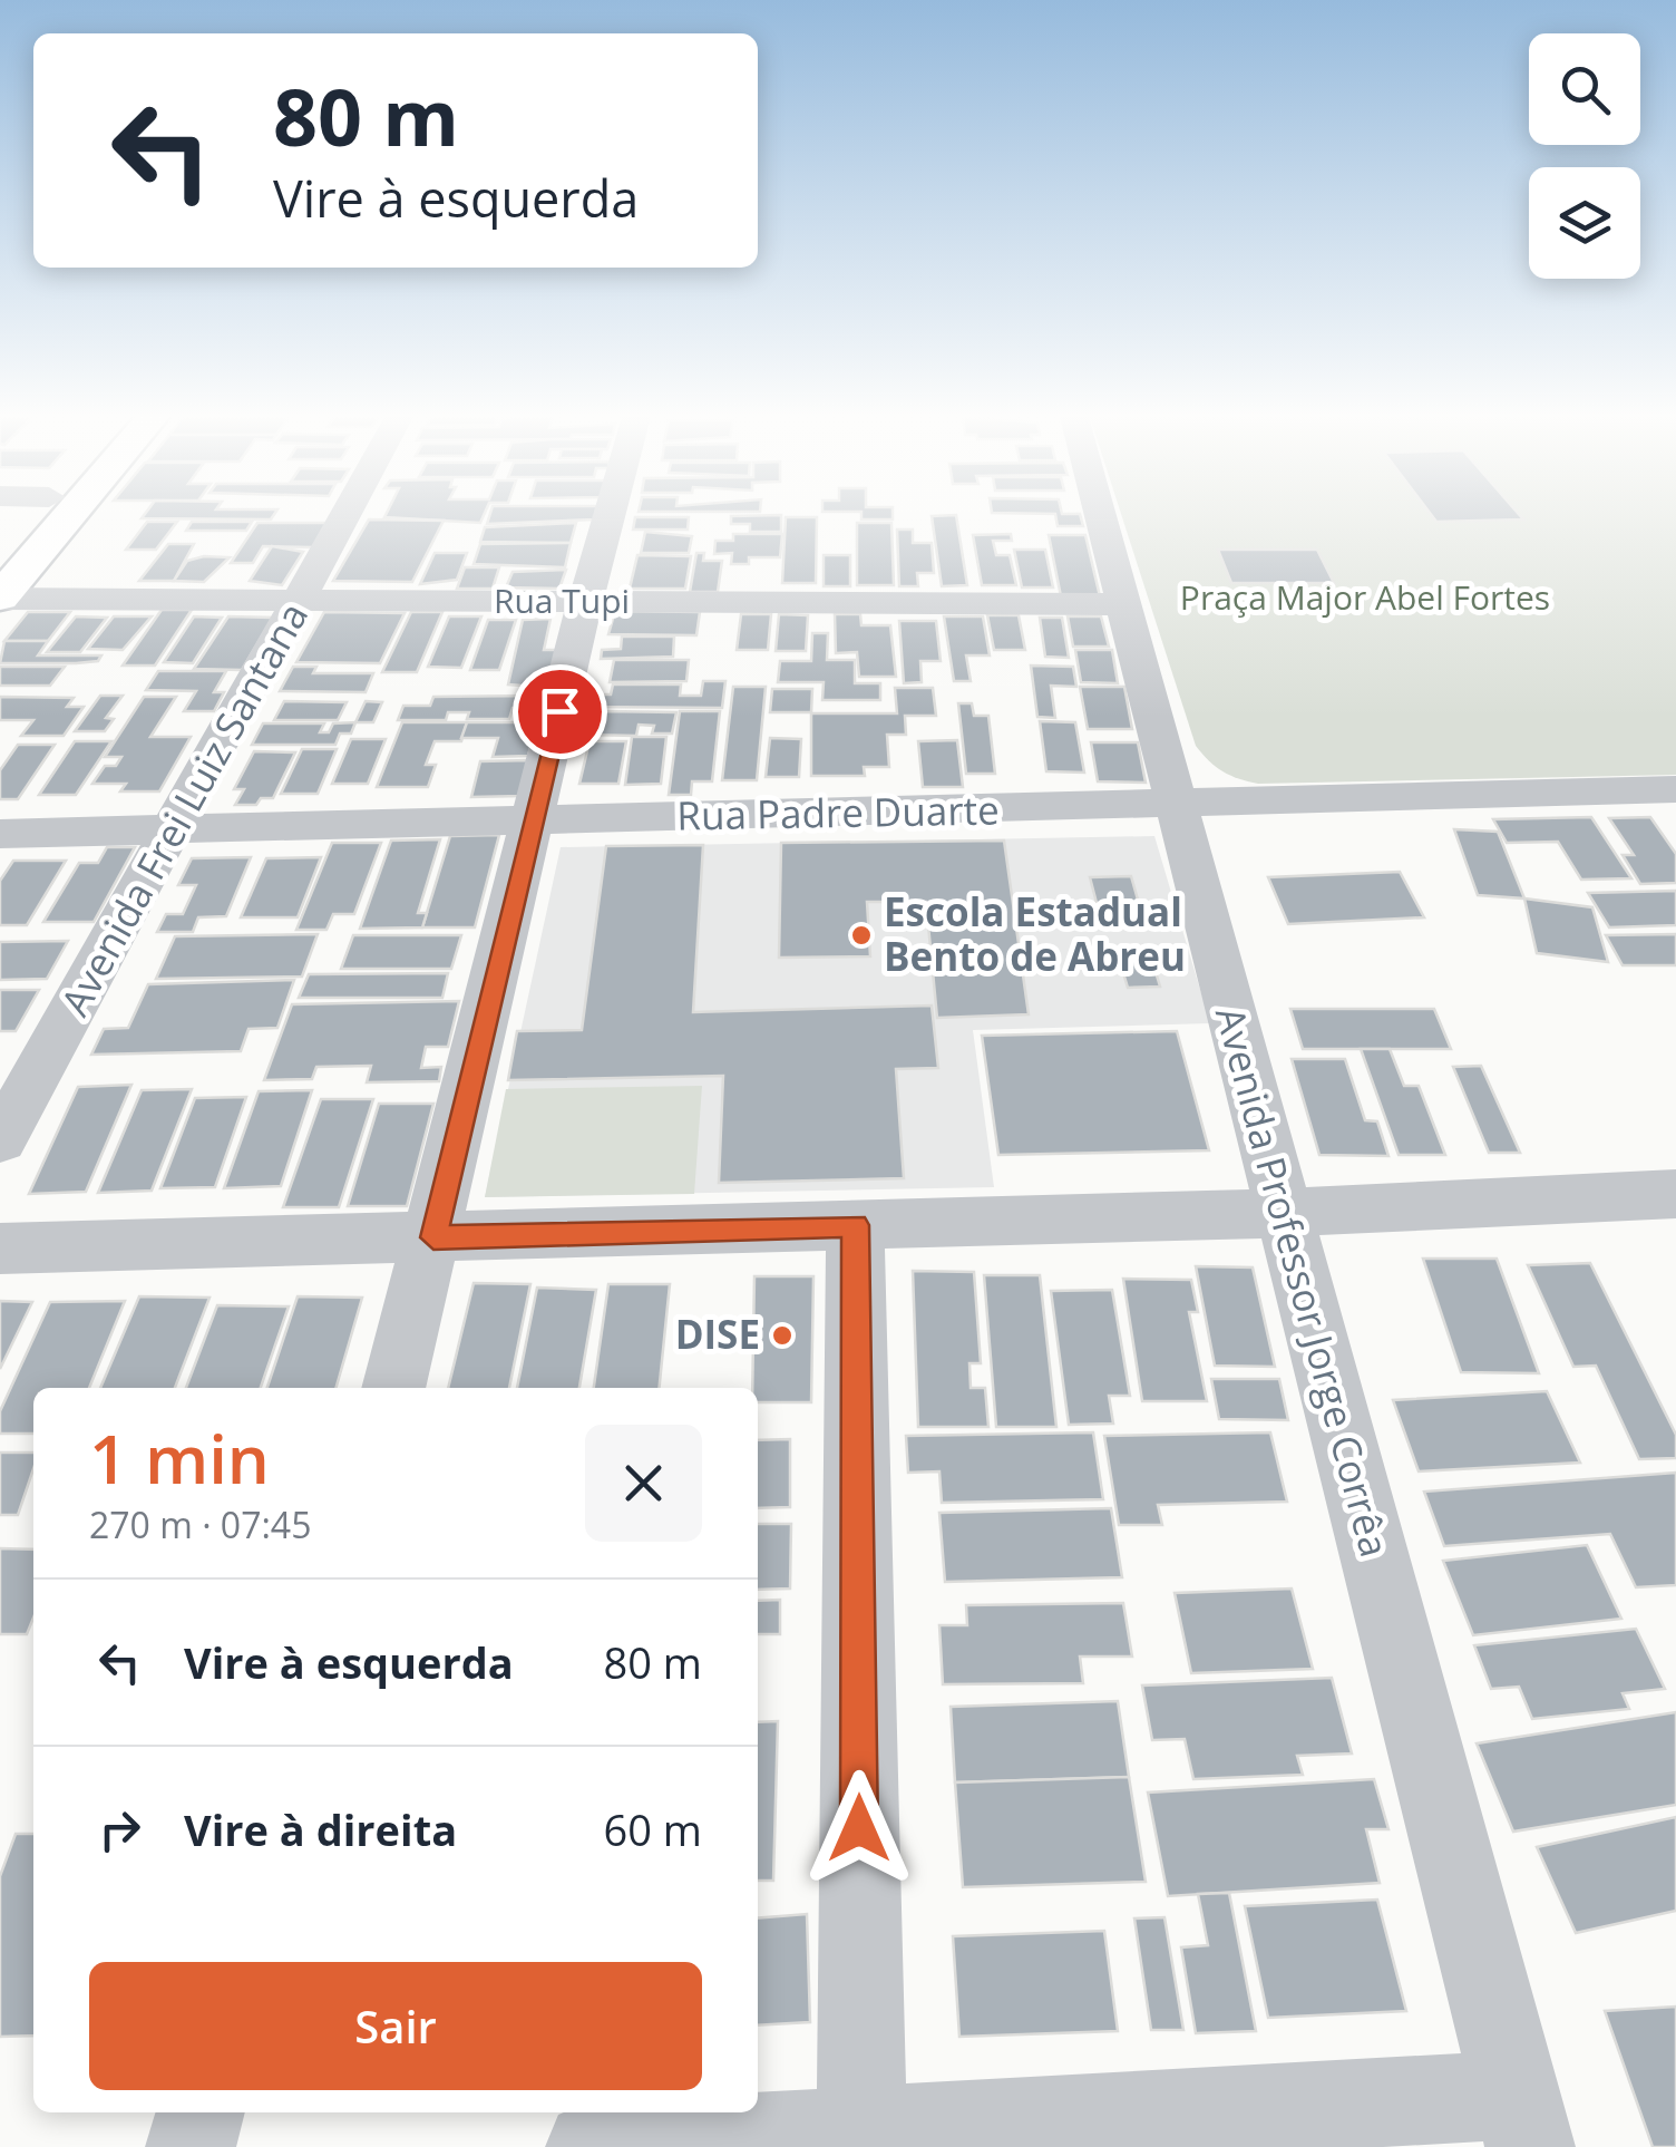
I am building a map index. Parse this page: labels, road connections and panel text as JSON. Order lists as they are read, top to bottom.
{
  "streets": {
    "street": [
      "Rua Tupi",
      "Avenida Frei Luiz Santana",
      "Rua Padre Duarte",
      "Avenida Professor Jorge Corrêa"
    ]
  },
  "crossings": [
    ["Rua Tupi", "Avenida Frei Luiz Santana"],
    ["Rua Tupi", "Avenida Professor Jorge Corrêa"],
    ["Avenida Frei Luiz Santana", "Rua Padre Duarte"],
    ["Rua Padre Duarte", "Avenida Professor Jorge Corrêa"]
  ],
  "parks": ["Praça Major Abel Fortes"],
  "places": ["Escola Estadual Bento de Abreu", "DISE"],
  "page": {
    "turn": ["80 m", "Vire à esquerda"],
    "heading": ["1 min", "270 m · 07:45"],
    "list": [
      {
        "name": "Vire à esquerda",
        "value": "80 m"
      },
      {
        "name": "Vire à direita",
        "value": "60 m"
      }
    ],
    "buttons": "Sair"
  }
}
